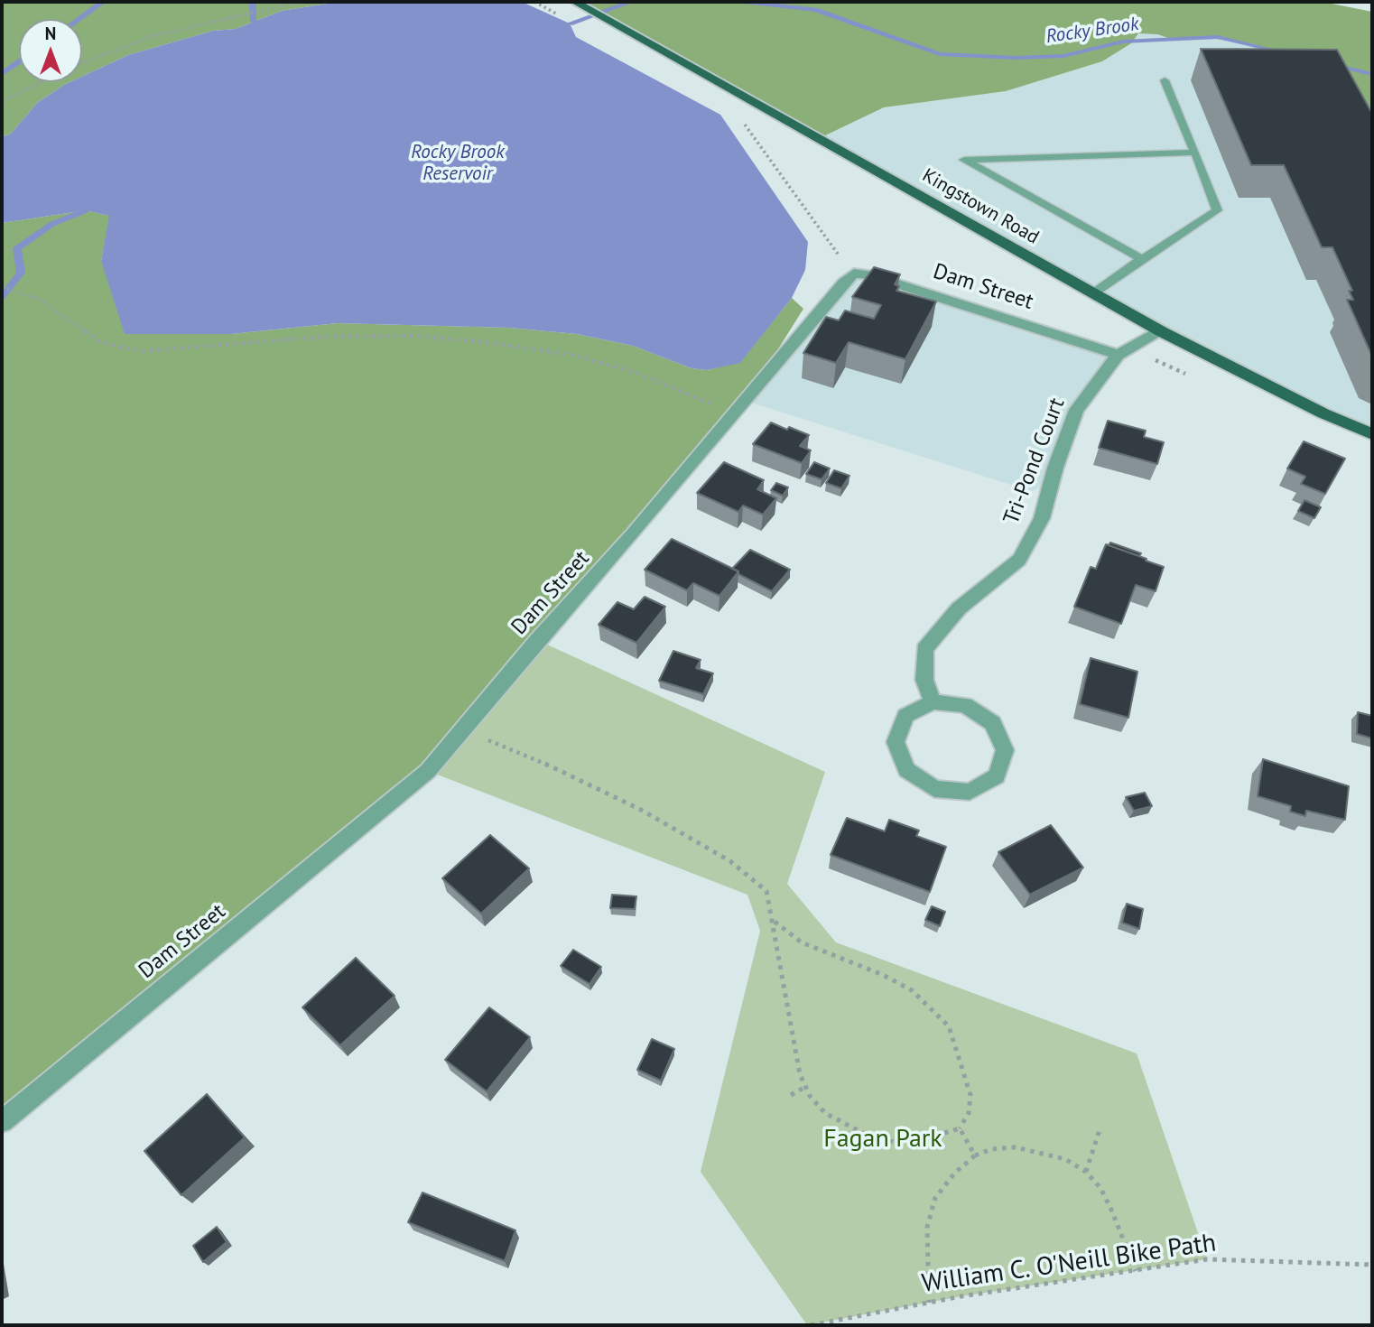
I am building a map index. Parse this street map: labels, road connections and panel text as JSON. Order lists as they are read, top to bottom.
{
  "streets": {
    "main road": ["Kingstown Road"],
    "street": ["Dam Street", "Tri-Pond Court"],
    "path": ["William C. O'Neill Bike Path"]
  },
  "crossings": [
    ["Dam Street", "Tri-Pond Court"]
  ],
  "water": ["Rocky Brook", "Rocky Brook Reservoir"],
  "parks": ["Fagan Park"],
  "north": "top"
}
